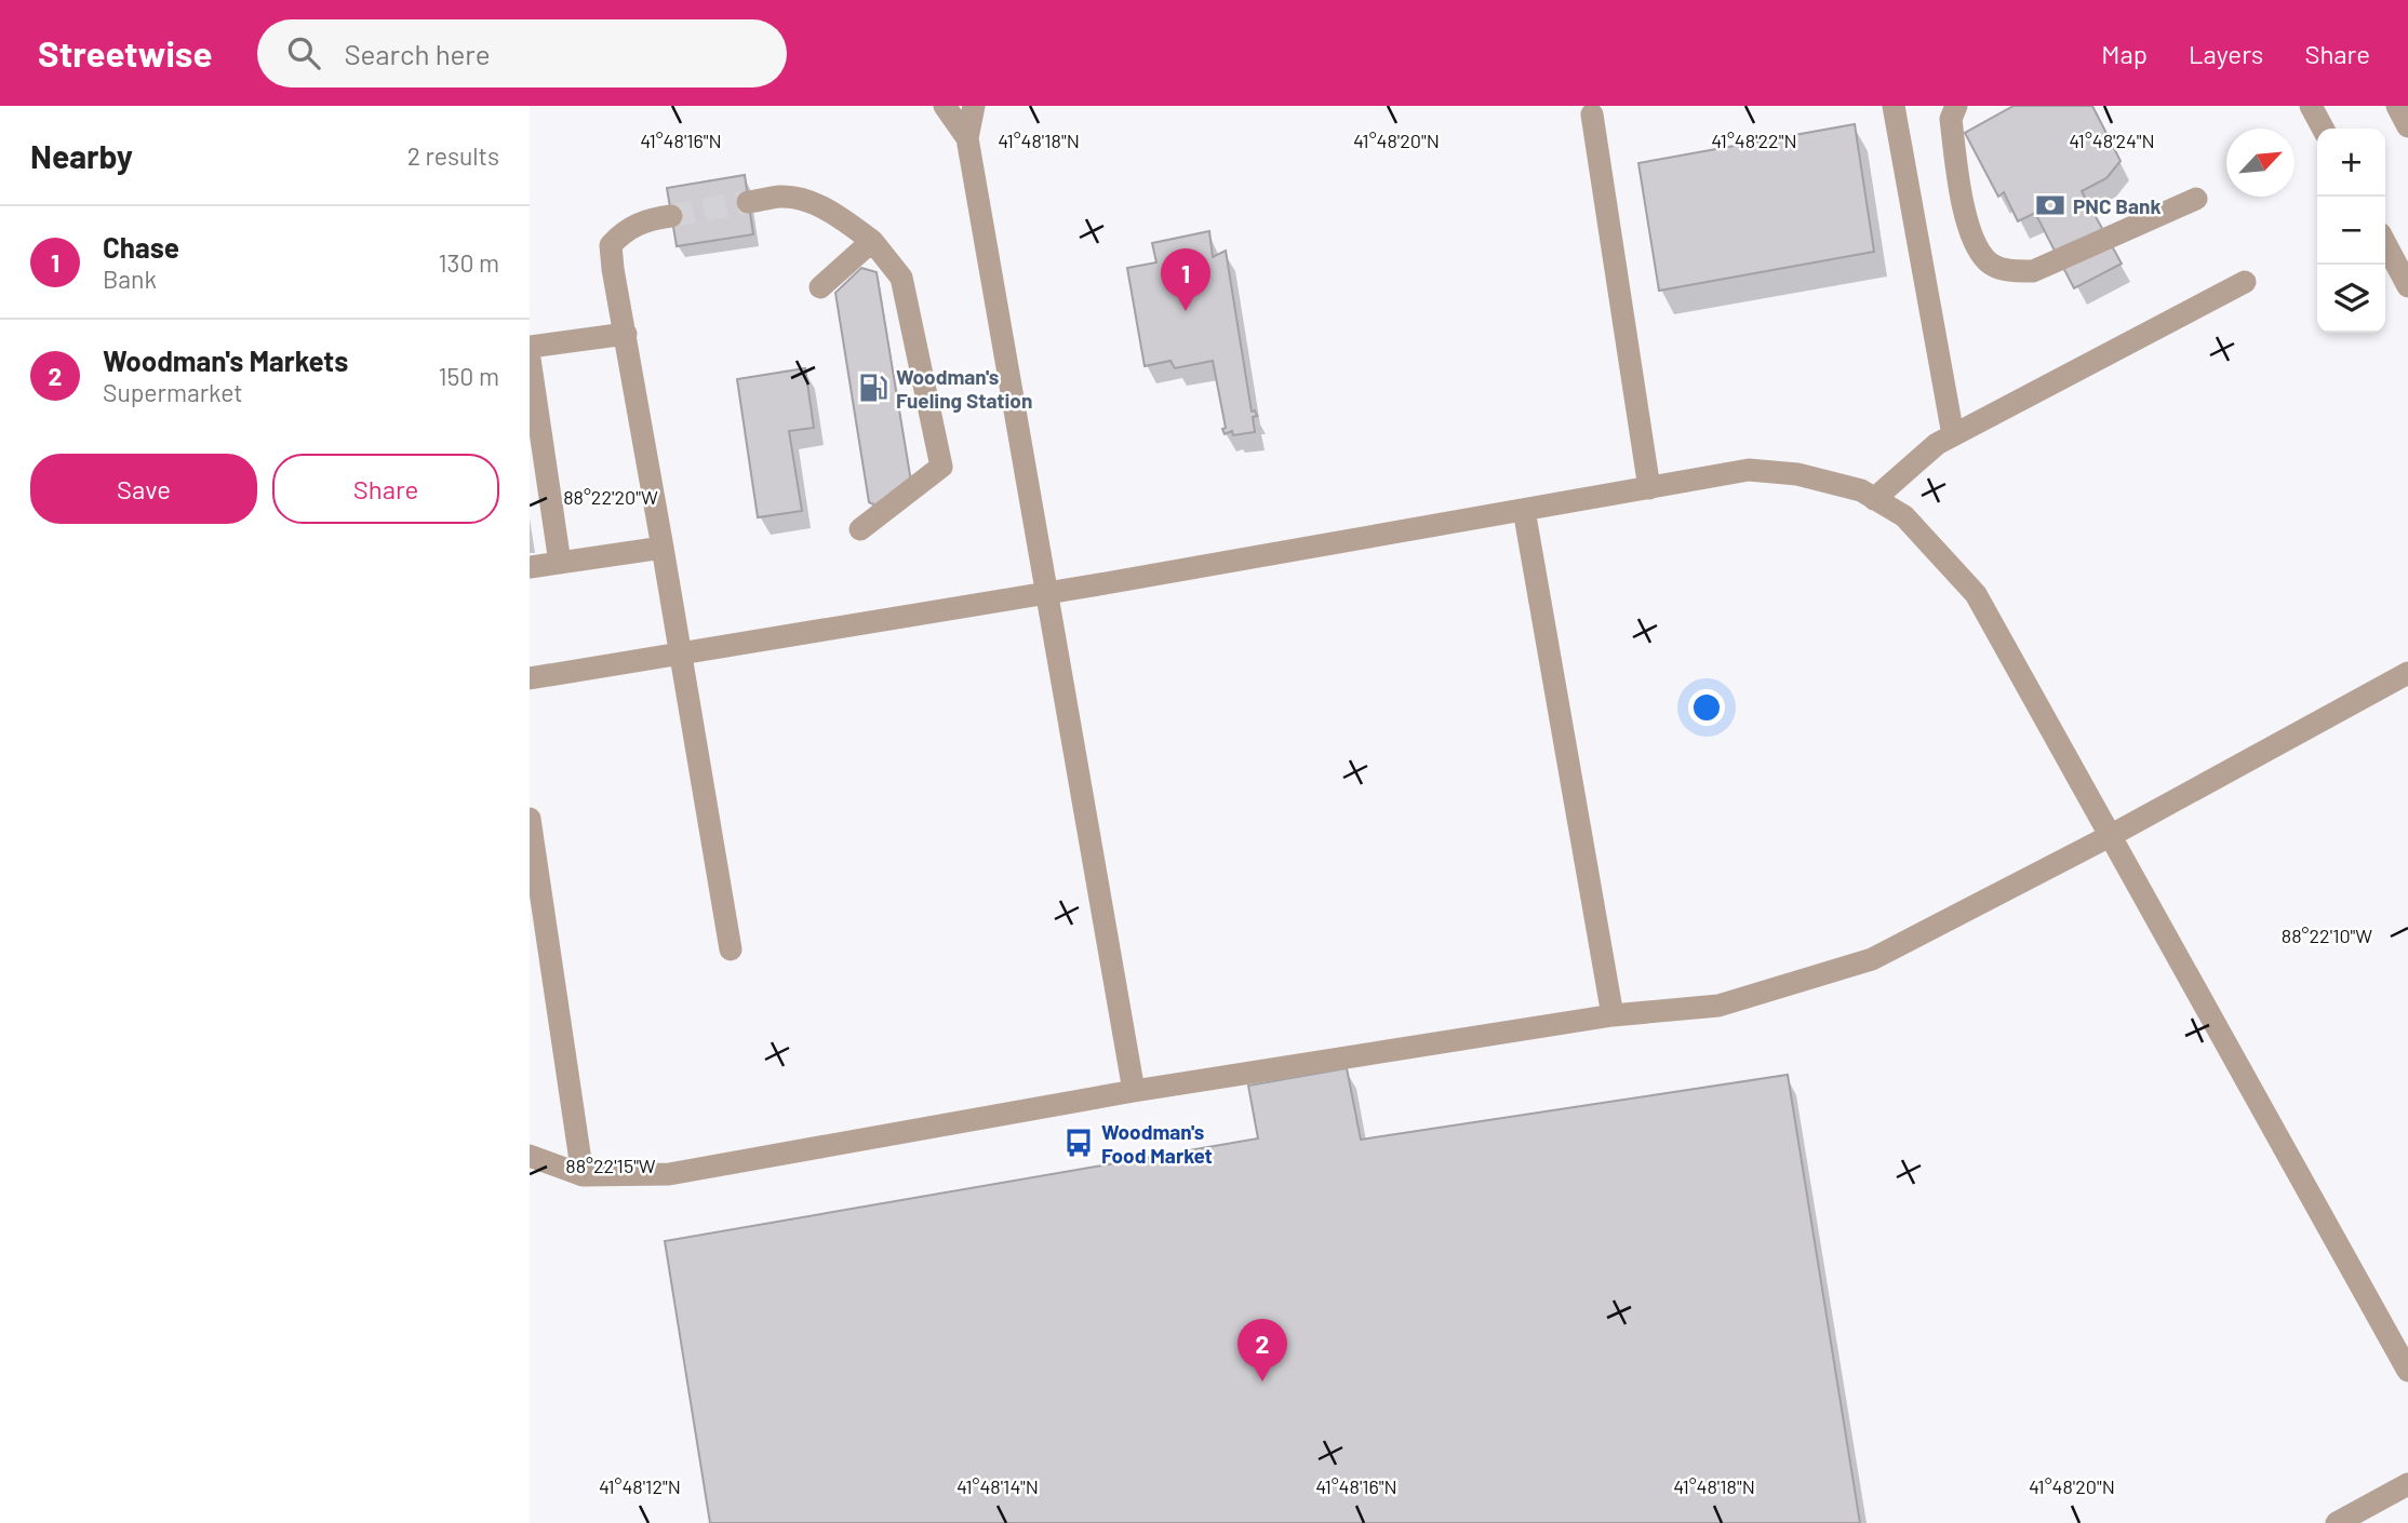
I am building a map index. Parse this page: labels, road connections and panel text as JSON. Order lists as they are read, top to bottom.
{
  "places": {
    "bank": ["PNC Bank"],
    "fuel station": ["Woodman's Fueling Station"],
    "bus stop": ["Woodman's Food Market"]
  },
  "north": "top right",
  "page": {
    "header": "Streetwise",
    "search": "Search here",
    "nav": ["Map", "Layers", "Share"],
    "heading": ["Nearby", "2 results"],
    "map_buttons": ["+", "−"],
    "list": [
      {
        "mark": "1",
        "name": "Chase",
        "note": "Bank",
        "value": "130 m"
      },
      {
        "mark": "2",
        "name": "Woodman's Markets",
        "note": "Supermarket",
        "value": "150 m"
      }
    ],
    "pins": ["1", "2"],
    "buttons": ["Save", "Share"]
  },
  "coordinates": [
    "41°48'16\"N",
    "41°48'18\"N",
    "41°48'20\"N",
    "41°48'22\"N",
    "41°48'24\"N",
    "88°22'20\"W",
    "88°22'10\"W",
    "88°22'15\"W",
    "41°48'12\"N",
    "41°48'14\"N"
  ]
}
